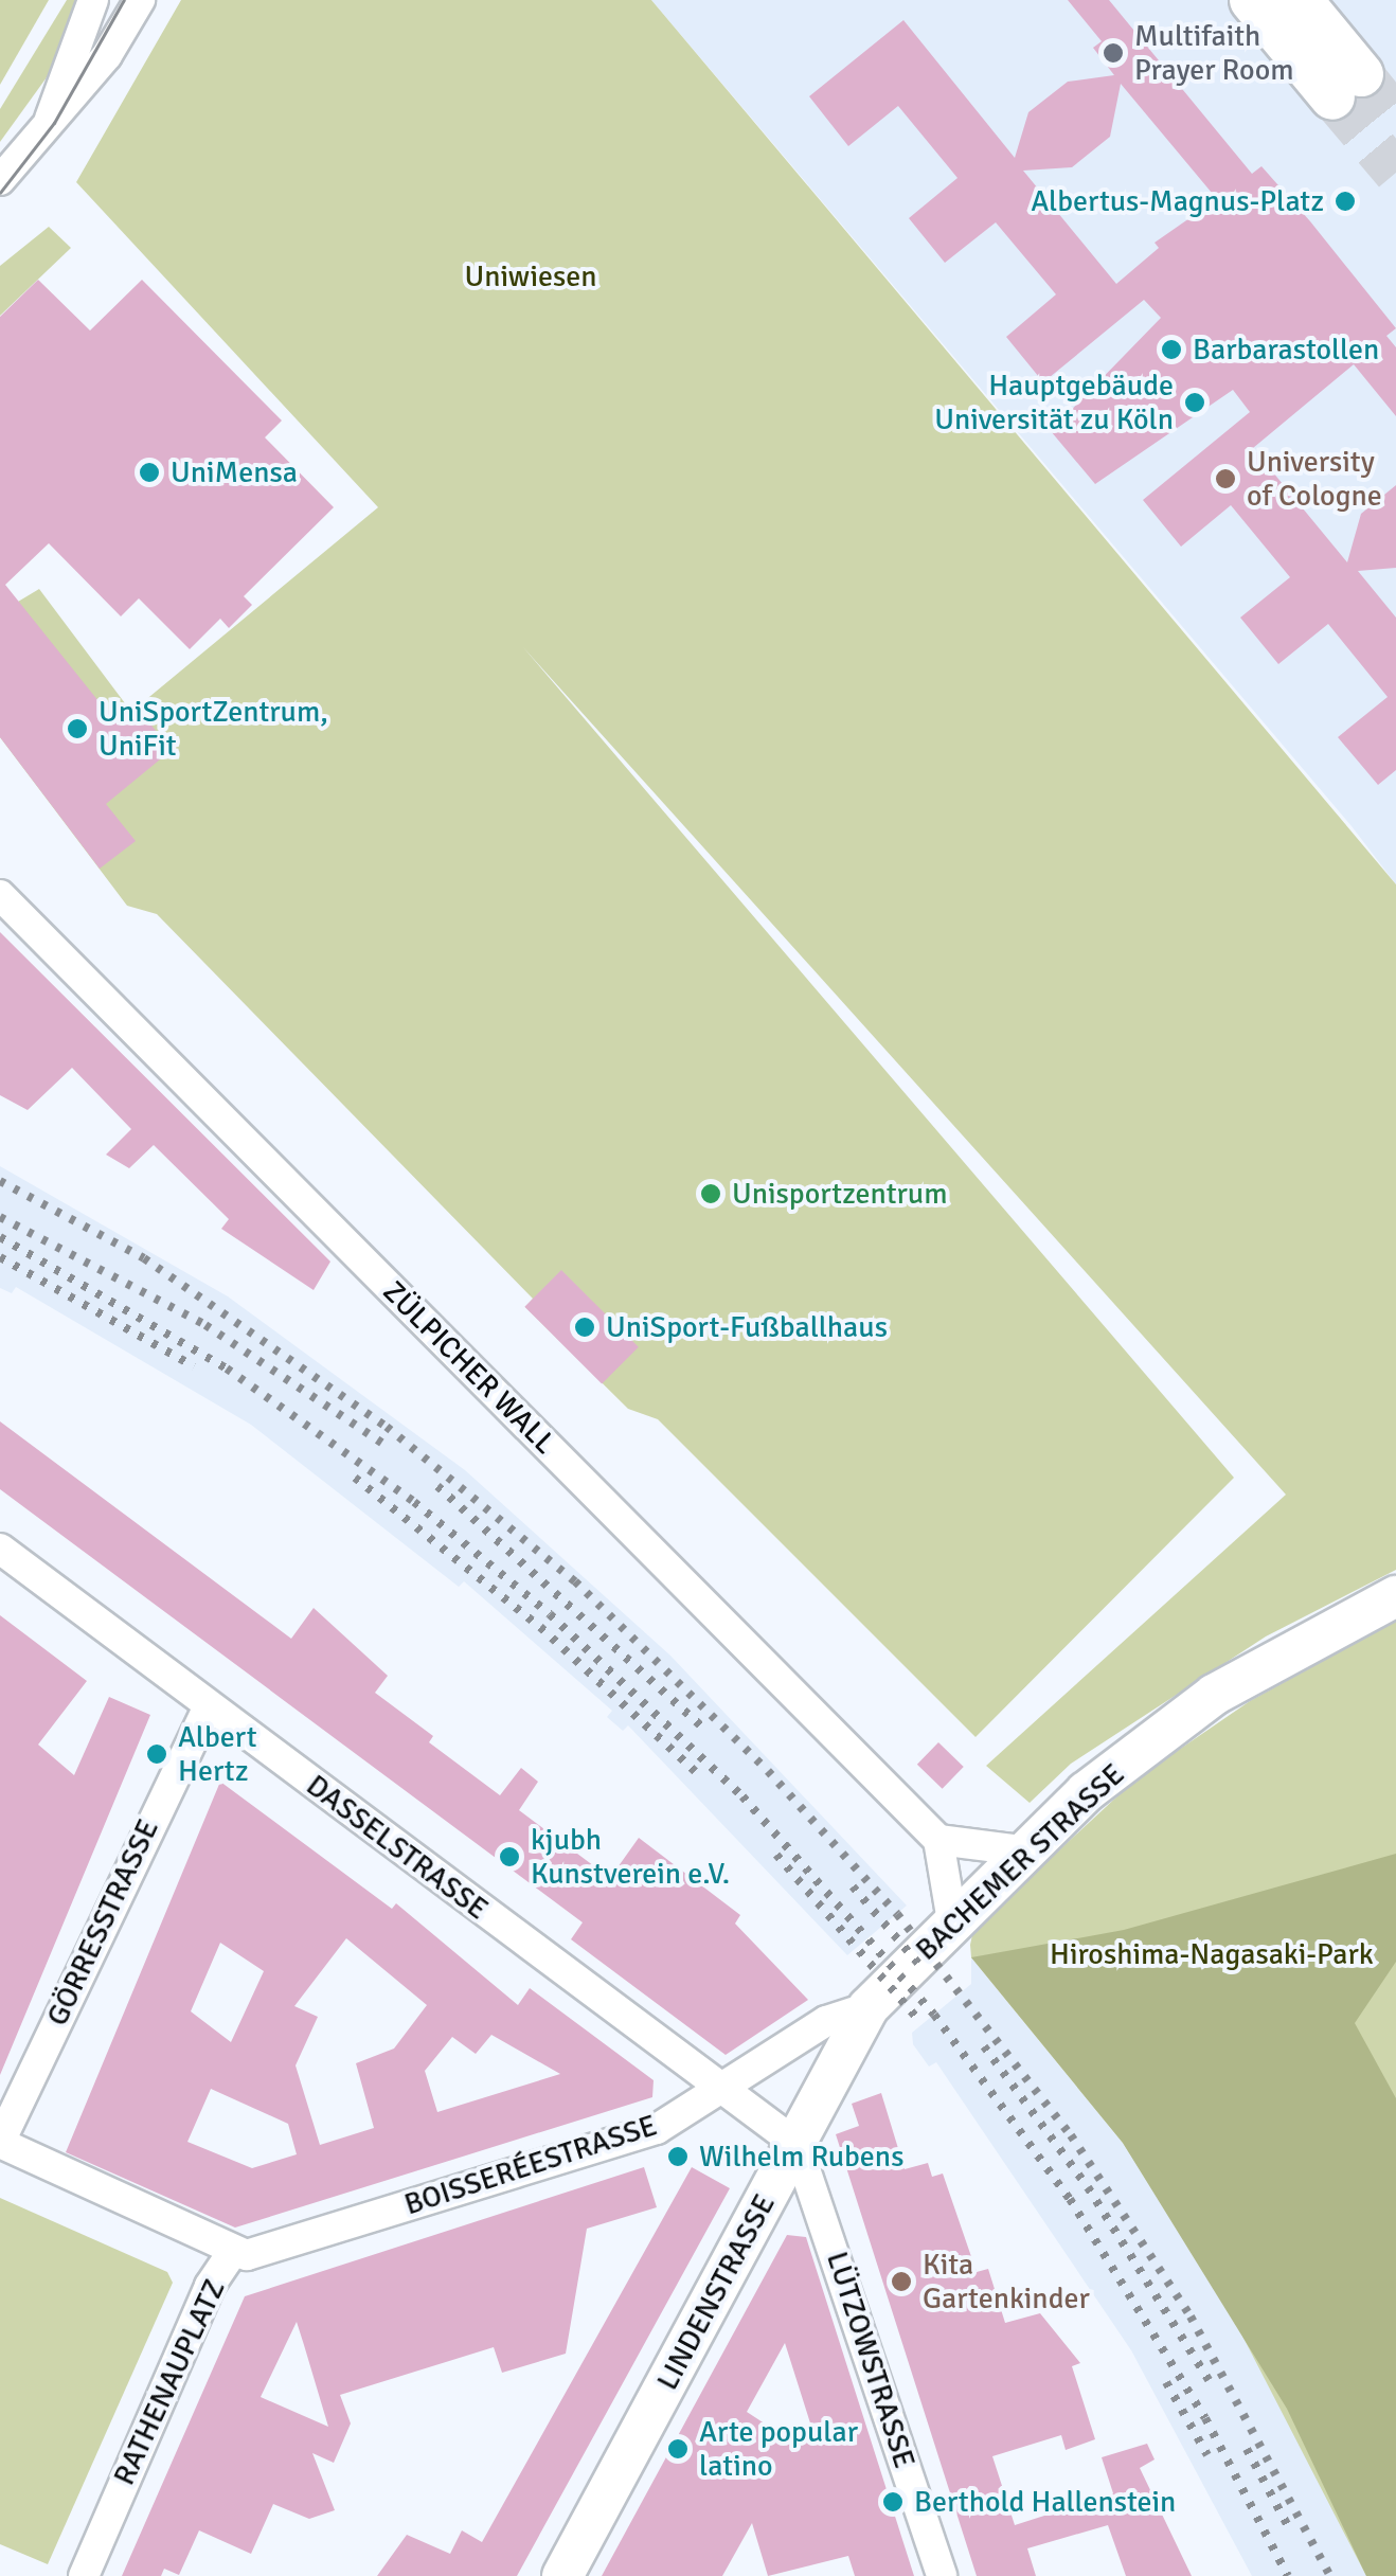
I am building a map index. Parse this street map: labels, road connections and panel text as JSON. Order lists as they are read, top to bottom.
{
  "streets": {
    "main road": ["BACHEMER STRASSE", "LINDENSTRASSE"],
    "street": [
      "ZÜLPICHER WALL",
      "DASSELSTRASSE",
      "GÖRRESSTRASSE",
      "BOISSERÉESTRASSE",
      "LÜTZOWSTRASSE",
      "RATHENAUPLATZ"
    ]
  },
  "crossings": [
    ["DASSELSTRASSE", "GÖRRESSTRASSE"],
    ["DASSELSTRASSE", "BOISSERÉESTRASSE"],
    ["DASSELSTRASSE", "LINDENSTRASSE"],
    ["DASSELSTRASSE", "LÜTZOWSTRASSE"],
    ["BACHEMER STRASSE", "BOISSERÉESTRASSE"],
    ["BACHEMER STRASSE", "LINDENSTRASSE"],
    ["GÖRRESSTRASSE", "RATHENAUPLATZ"],
    ["BOISSERÉESTRASSE", "LINDENSTRASSE"],
    ["BOISSERÉESTRASSE", "RATHENAUPLATZ"],
    ["LINDENSTRASSE", "LÜTZOWSTRASSE"]
  ],
  "parks": ["Uniwiesen", "Hiroshima-Nagasaki-Park"],
  "places": [
    "Multifaith Prayer Room",
    "Albertus-Magnus-Platz",
    "Barbarastollen",
    "Hauptgebäude Universität zu Köln",
    "UniMensa",
    "University of Cologne",
    "UniSportZentrum, UniFit",
    "Unisportzentrum",
    "UniSport-Fußballhaus",
    "Albert Hertz",
    "kjubh Kunstverein e.V.",
    "Wilhelm Rubens",
    "Kita Gartenkinder",
    "Arte popular latino",
    "Berthold Hallenstein"
  ]
}
